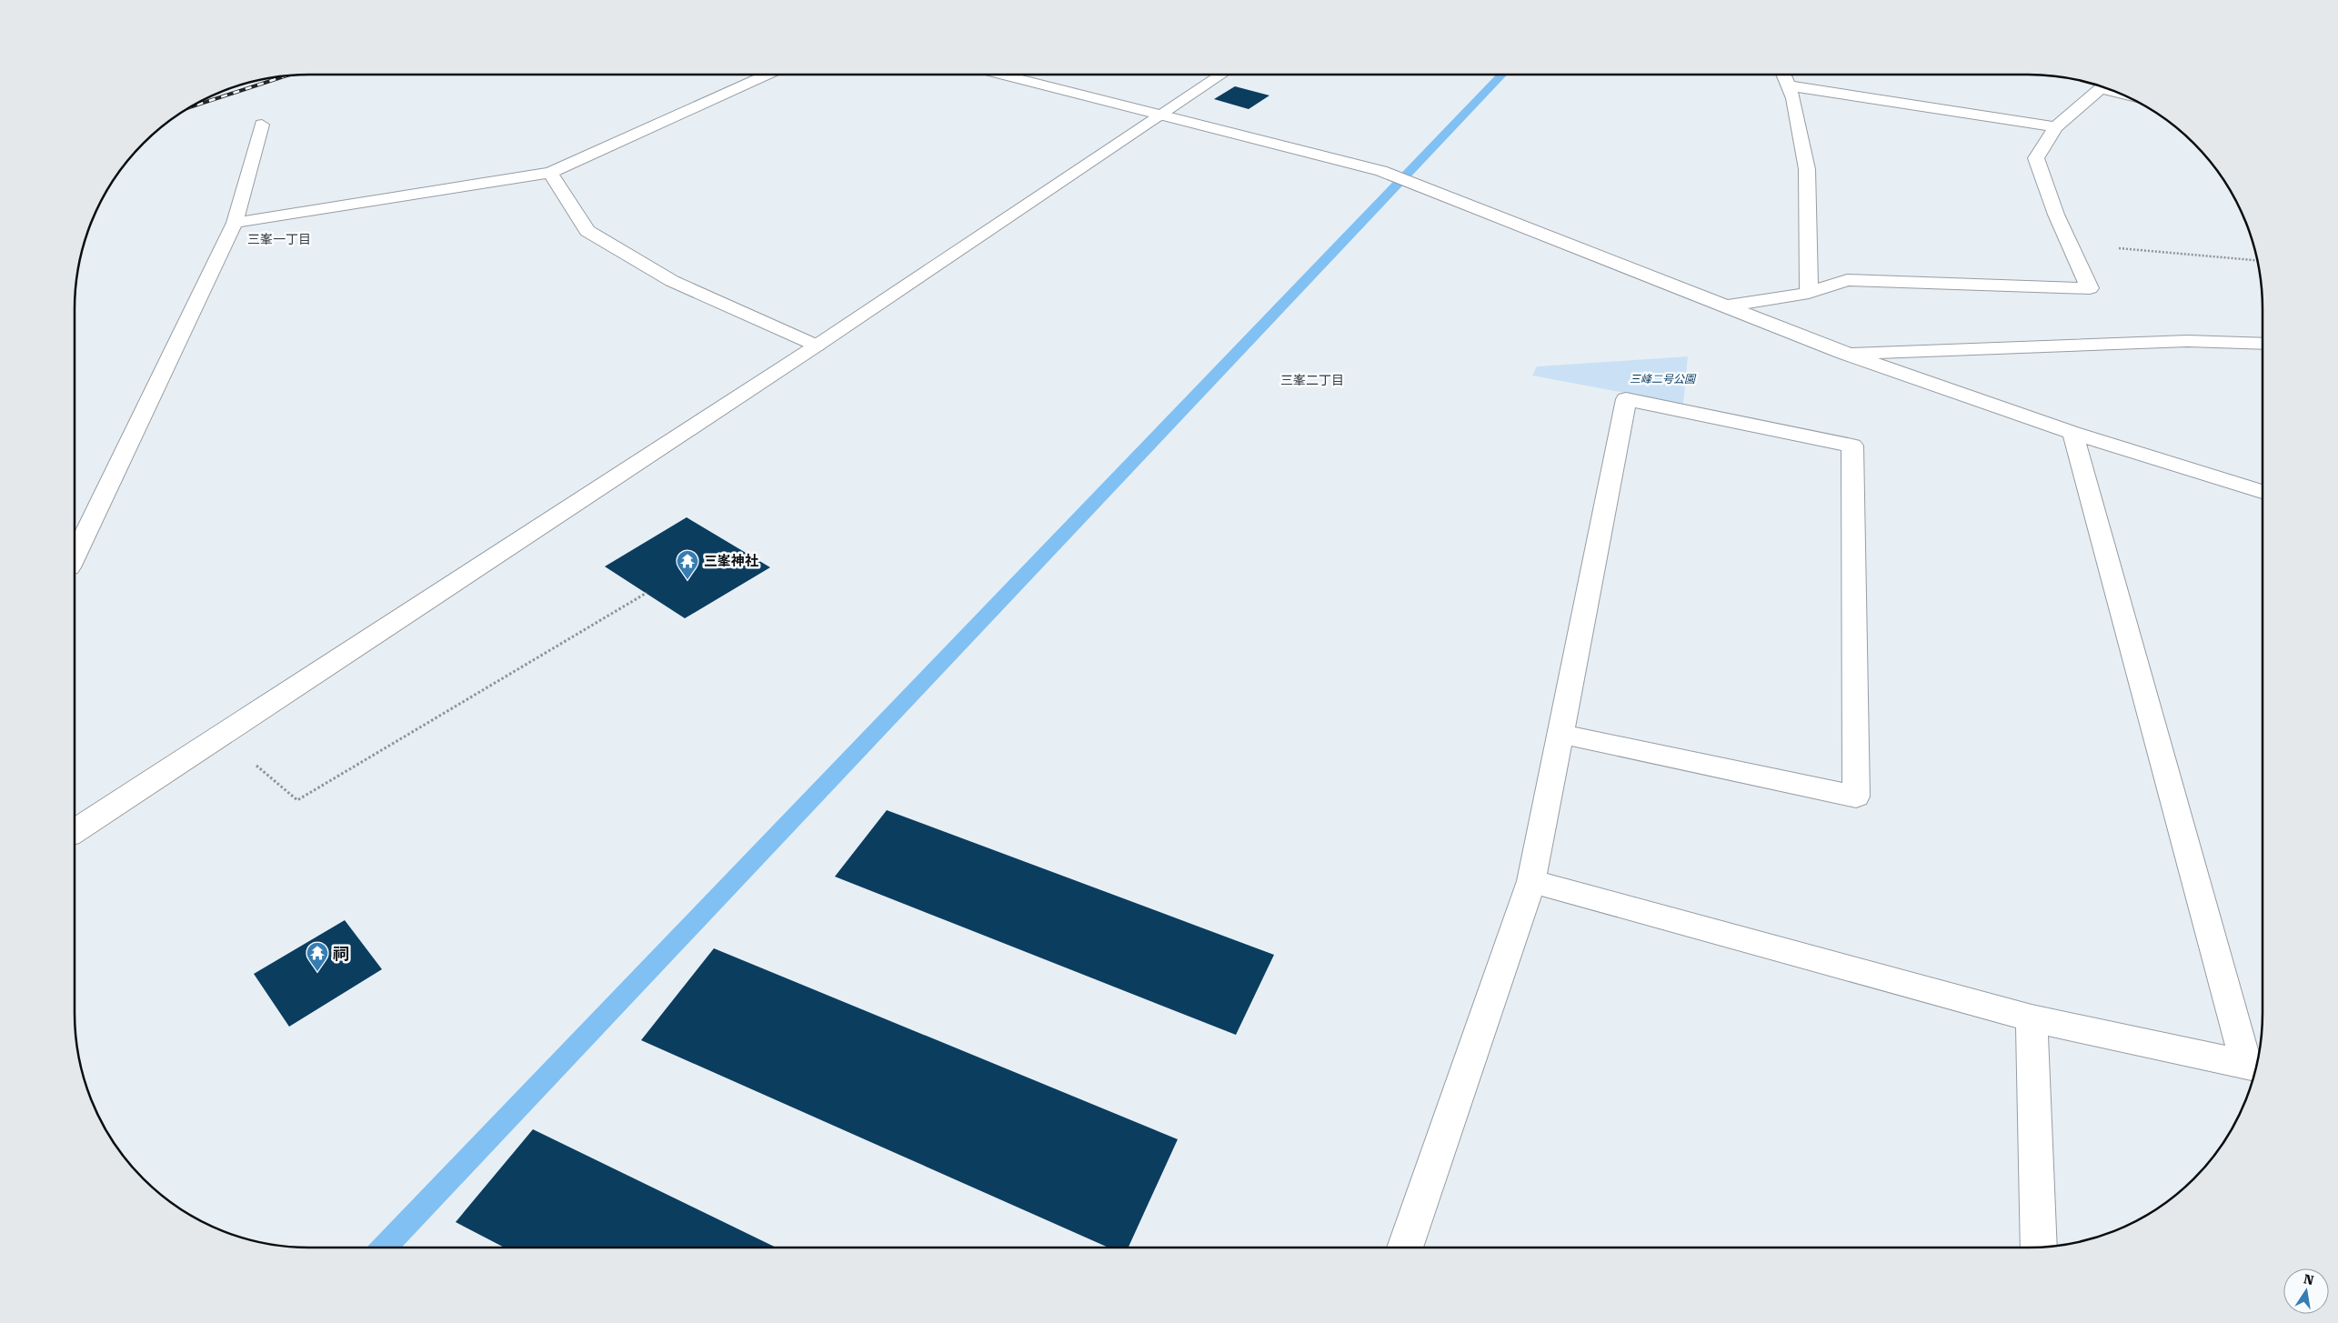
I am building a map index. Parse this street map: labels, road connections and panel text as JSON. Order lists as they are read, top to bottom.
{
  "districts": ["三峯一丁目", "三峯二丁目"],
  "parks": ["三峰二号公園"],
  "places": {
    "temple": ["三峯神社", "祠"]
  },
  "north": "top"
}
